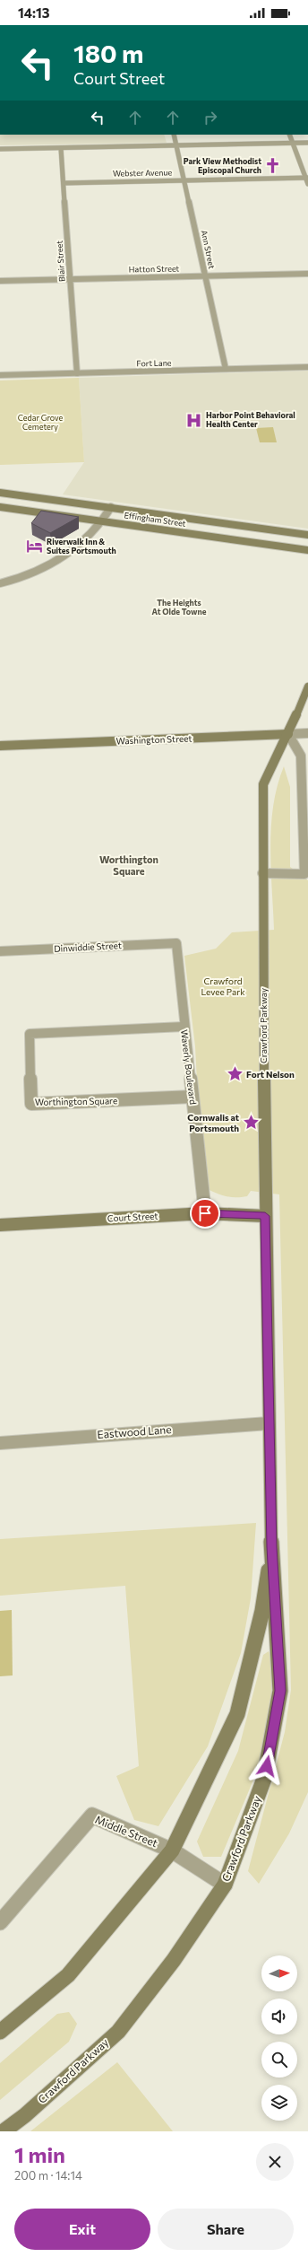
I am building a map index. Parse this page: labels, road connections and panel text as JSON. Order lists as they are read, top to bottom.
{
  "streets": {
    "main road": [
      "Effingham Street",
      "Washington Street",
      "Crawford Parkway",
      "Court Street"
    ],
    "street": [
      "Webster Avenue",
      "Ann Street",
      "Blair Street",
      "Hatton Street",
      "Fort Lane",
      "Dinwiddie Street",
      "Waverly Boulevard",
      "Worthington Square",
      "Eastwood Lane",
      "Middle Street"
    ]
  },
  "crossings": [
    ["Webster Avenue", "Ann Street"],
    ["Webster Avenue", "Blair Street"],
    ["Ann Street", "Hatton Street"],
    ["Ann Street", "Fort Lane"],
    ["Blair Street", "Hatton Street"],
    ["Blair Street", "Fort Lane"],
    ["Washington Street", "Crawford Parkway"],
    ["Dinwiddie Street", "Waverly Boulevard"],
    ["Crawford Parkway", "Court Street"],
    ["Crawford Parkway", "Eastwood Lane"],
    ["Crawford Parkway", "Middle Street"],
    ["Waverly Boulevard", "Worthington Square"],
    ["Waverly Boulevard", "Court Street"]
  ],
  "districts": ["The Heights At Olde Towne", "Worthington Square"],
  "parks": ["Cedar Grove Cemetery", "Crawford Levee Park"],
  "places": {
    "church": ["Park View Methodist Episcopal Church"],
    "hospital": ["Harbor Point Behavioral Health Center"],
    "hotel": ["Riverwalk Inn & Suites Portsmouth"],
    "place": ["Fort Nelson", "Cornwalis at Portsmouth"]
  },
  "north": "right",
  "page": {
    "status": "14:13",
    "turn": ["180 m", "Court Street"],
    "heading": ["1 min", "200 m · 14:14"],
    "buttons": ["Exit", "Share"]
  }
}
